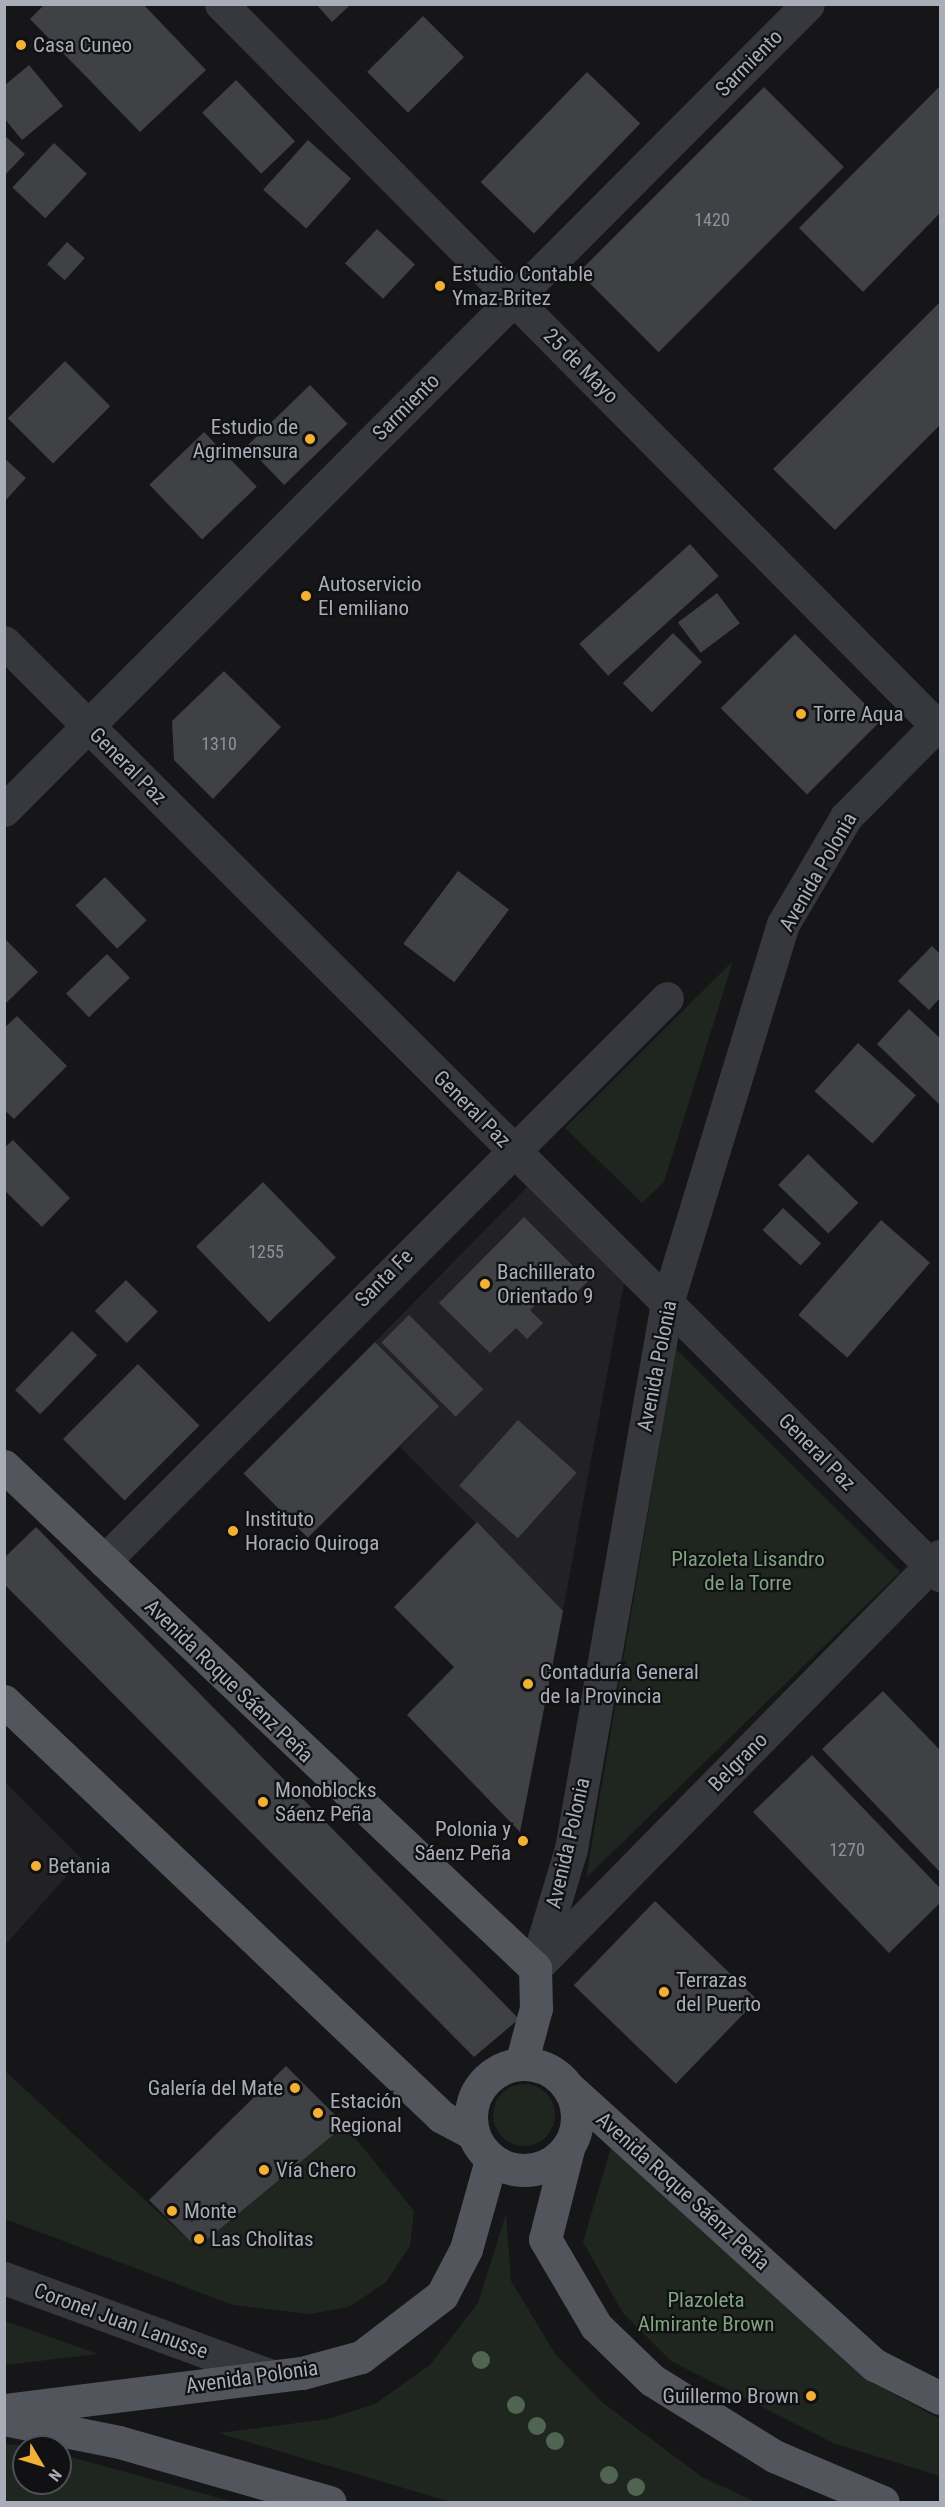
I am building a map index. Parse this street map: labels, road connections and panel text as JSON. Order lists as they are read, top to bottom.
{
  "streets": {
    "main road": ["Avenida Polonia", "Avenida Roque Sáenz Peña"],
    "street": [
      "Sarmiento",
      "25 de Mayo",
      "General Paz",
      "Santa Fe",
      "Belgrano",
      "Coronel Juan Lanusse"
    ]
  },
  "crossings": [
    ["Sarmiento", "25 de Mayo"],
    ["Sarmiento", "General Paz"],
    ["25 de Mayo", "Avenida Polonia"],
    ["General Paz", "Avenida Polonia"],
    ["General Paz", "Santa Fe"],
    ["General Paz", "Belgrano"],
    ["Avenida Polonia", "Avenida Roque Sáenz Peña"],
    ["Avenida Polonia", "Belgrano"],
    ["Avenida Polonia", "Coronel Juan Lanusse"],
    ["Santa Fe", "Avenida Roque Sáenz Peña"],
    ["Avenida Roque Sáenz Peña", "Belgrano"]
  ],
  "parks": ["Plazoleta Lisandro de la Torre", "Plazoleta Almirante Brown"],
  "places": [
    "Casa Cuneo",
    "Estudio Contable Ymaz-Britez",
    "Estudio de Agrimensura",
    "Autoservicio El emiliano",
    "Torre Aqua",
    "Bachillerato Orientado 9",
    "Instituto Horacio Quiroga",
    "Contaduría General de la Provincia",
    "Monoblocks Sáenz Peña",
    "Polonia y Sáenz Peña",
    "Betania",
    "Terrazas del Puerto",
    "Galería del Mate",
    "Estación Regional",
    "Vía Chero",
    "Monte",
    "Las Cholitas",
    "Guillermo Brown"
  ],
  "house_numbers": [
    "1420",
    "1310",
    "1255",
    "1270"
  ],
  "north": "bottom right"
}
